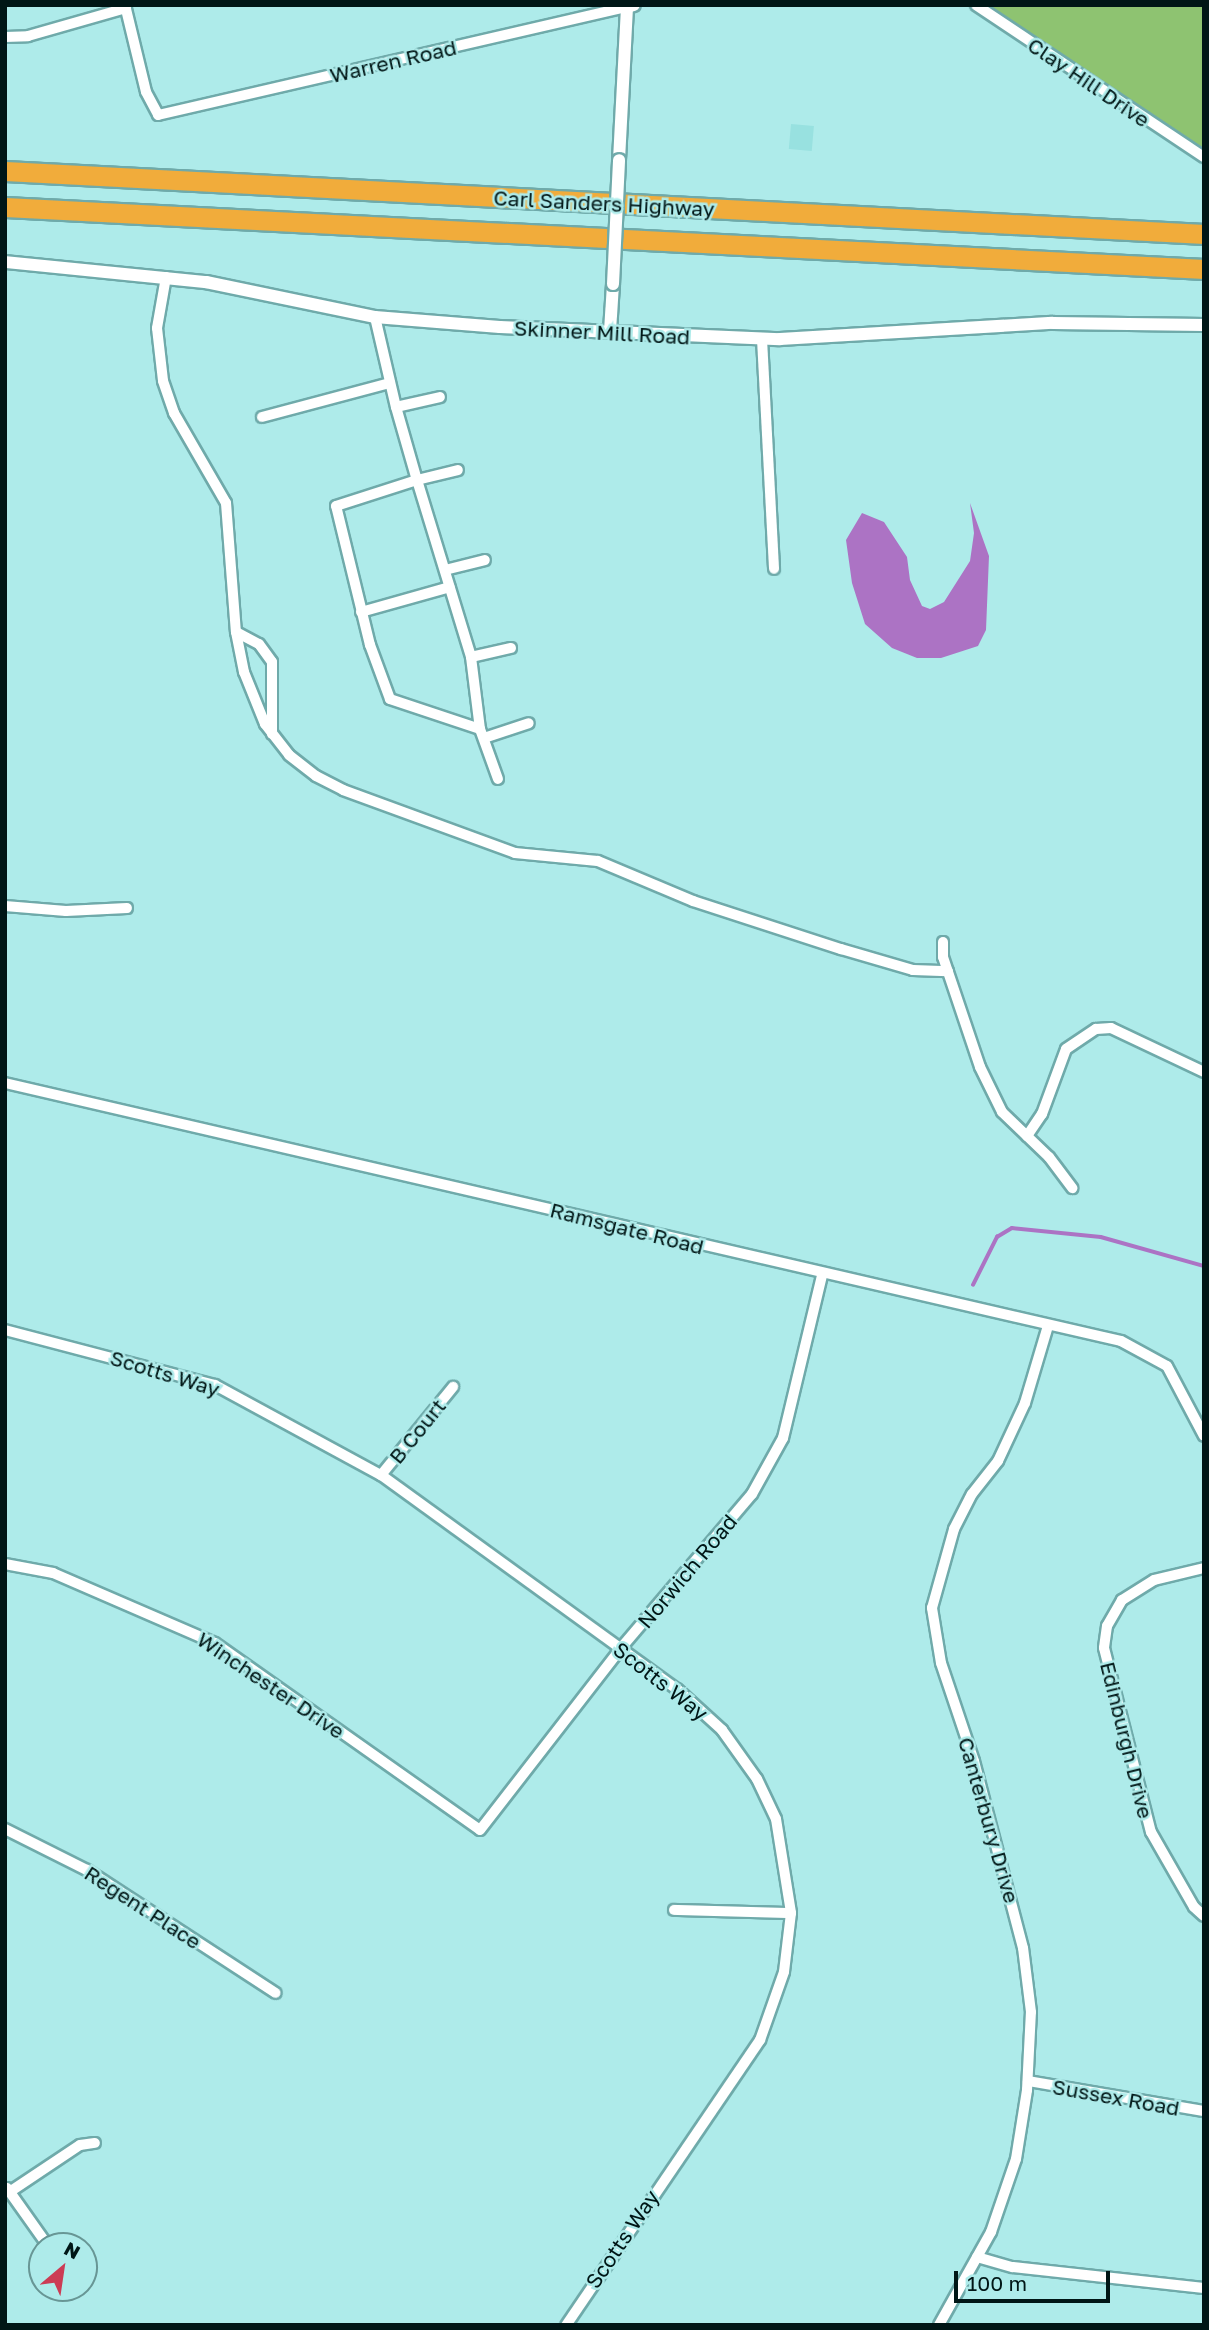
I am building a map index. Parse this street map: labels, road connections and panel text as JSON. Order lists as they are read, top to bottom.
{
  "streets": {
    "highway": ["Carl Sanders Highway"],
    "street": [
      "Warren Road",
      "Clay Hill Drive",
      "Skinner Mill Road",
      "Ramsgate Road",
      "Scotts Way",
      "B Court",
      "Norwich Road",
      "Winchester Drive",
      "Edinburgh Drive",
      "Canterbury Drive",
      "Regent Place",
      "Sussex Road"
    ]
  },
  "crossings": [
    ["Warren Road", "Skinner Mill Road"],
    ["Ramsgate Road", "Norwich Road"],
    ["Ramsgate Road", "Canterbury Drive"],
    ["Scotts Way", "B Court"],
    ["Scotts Way", "Norwich Road"],
    ["Norwich Road", "Winchester Drive"],
    ["Canterbury Drive", "Sussex Road"]
  ],
  "scale_bar": "100 m",
  "north": "top right"
}
